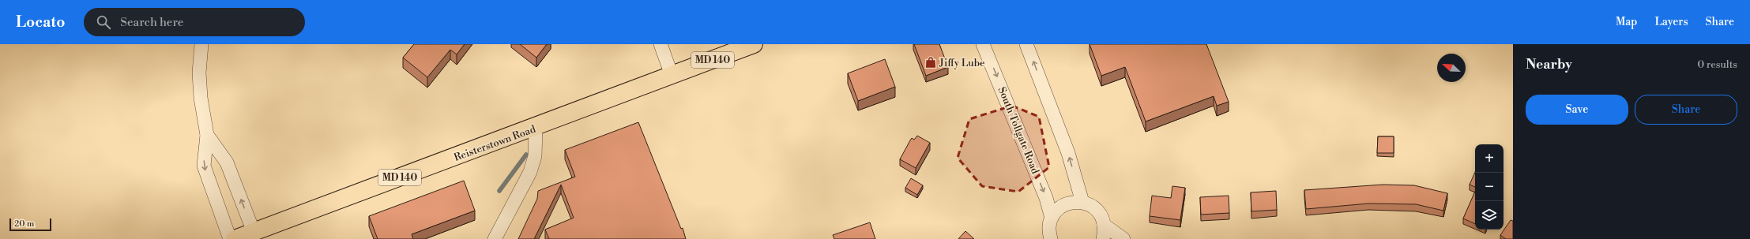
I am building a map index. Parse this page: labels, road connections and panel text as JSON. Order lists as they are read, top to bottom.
{
  "streets": {
    "main road": ["MD 140", "Reisterstown Road"],
    "street": ["South Tollgate Road"]
  },
  "places": {
    "shop": ["Jiffy Lube"]
  },
  "scale_bar": "20 m",
  "north": "top left",
  "page": {
    "header": "Locato",
    "search": "Search here",
    "nav": ["Map", "Layers", "Share"],
    "heading": ["Nearby", "0 results"],
    "buttons": ["Save", "Share"],
    "map_buttons": ["+", "−"],
    "scale": "20 m"
  }
}
